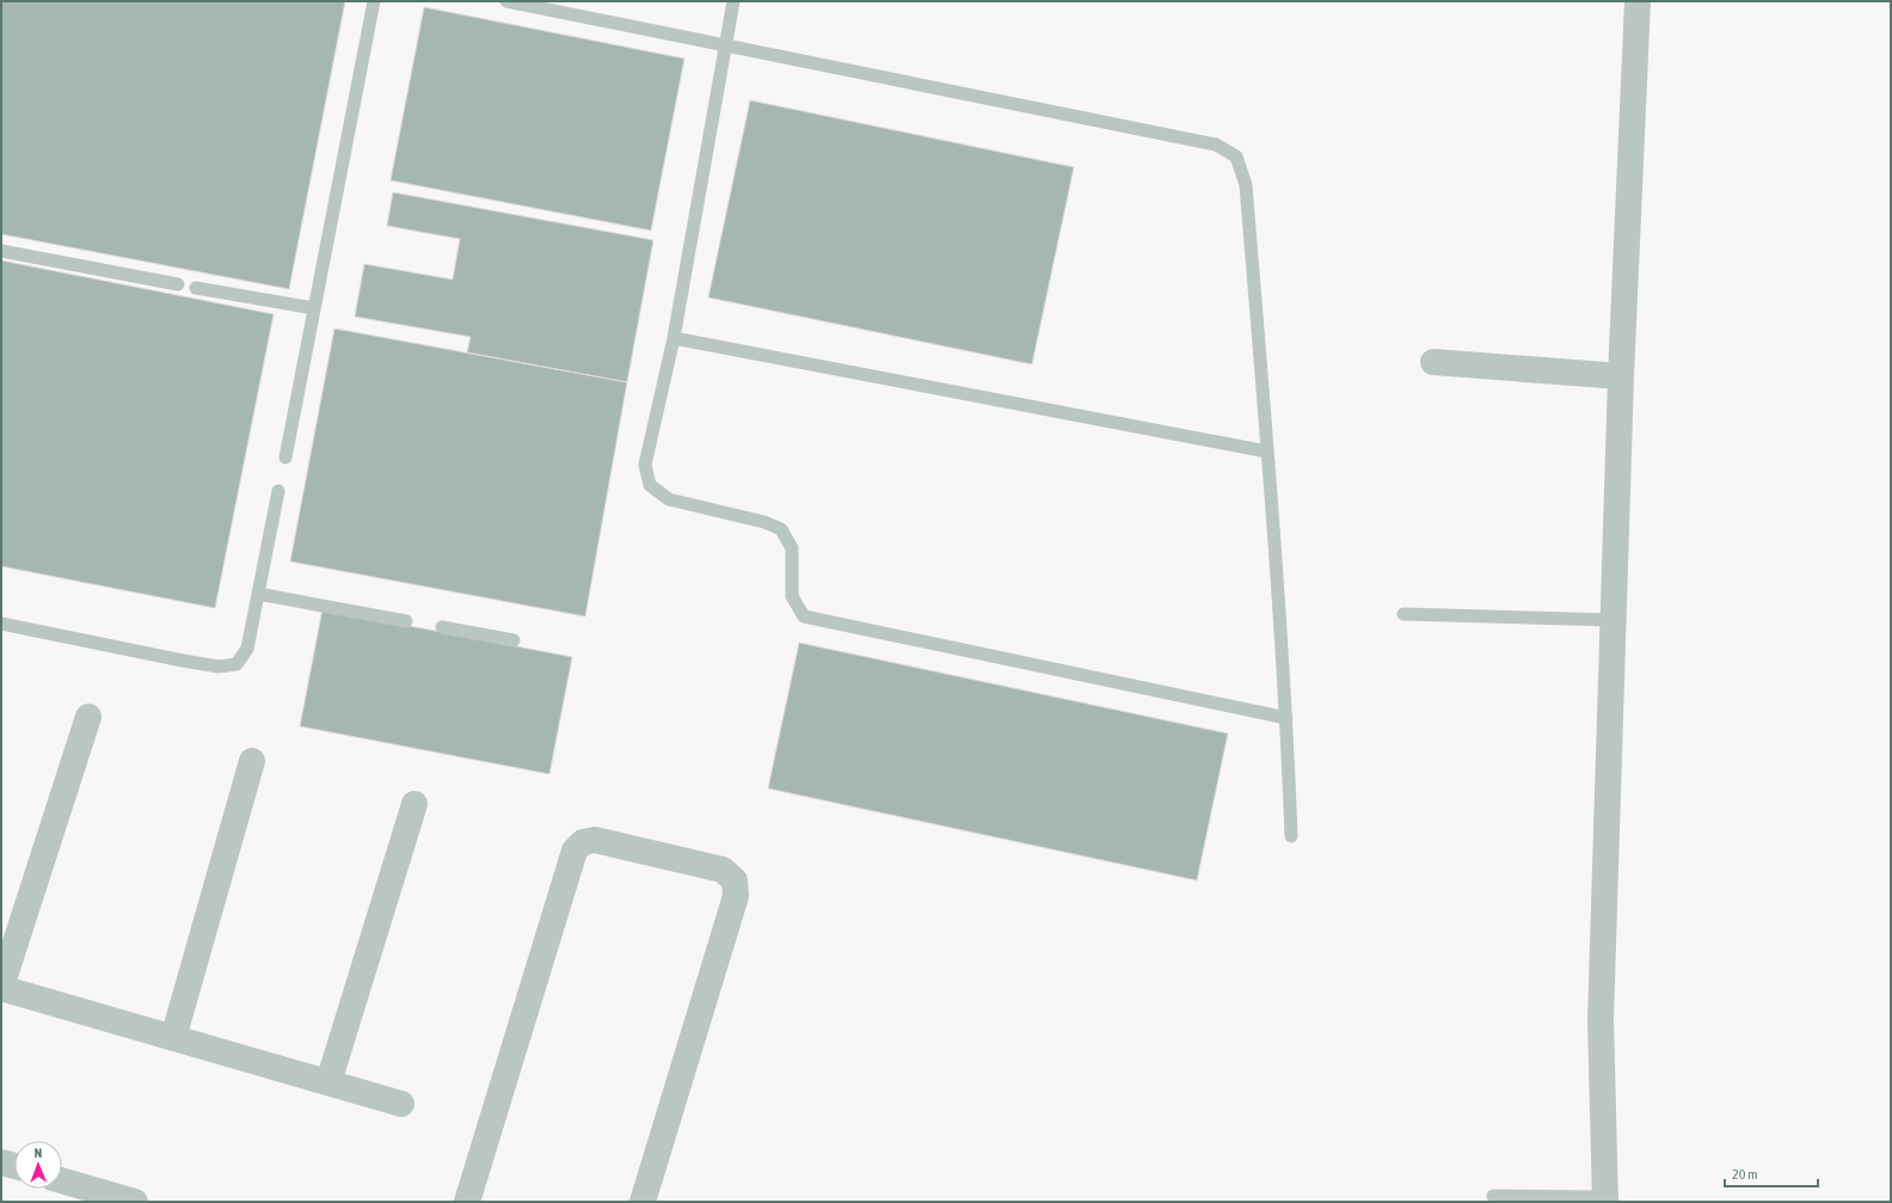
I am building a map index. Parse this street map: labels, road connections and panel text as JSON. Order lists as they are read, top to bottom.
{
  "scale_bar": "20 m",
  "north": "top"
}
